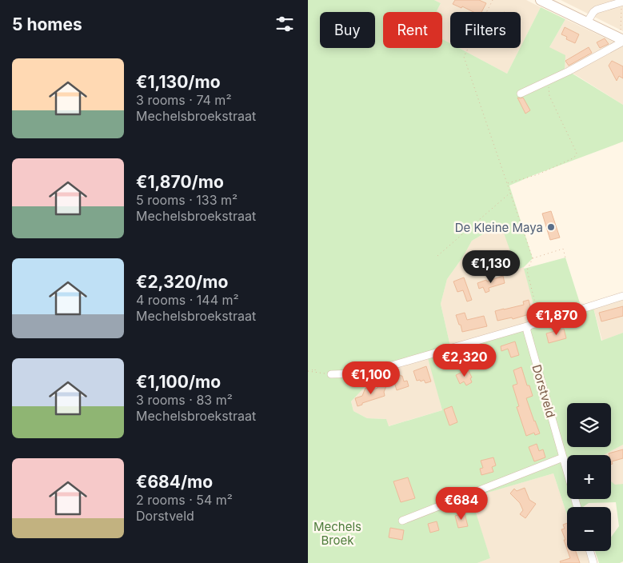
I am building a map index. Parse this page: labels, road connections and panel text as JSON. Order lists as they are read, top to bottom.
{
  "streets": {
    "street": ["Dorstveld"]
  },
  "parks": ["Mechels Broek"],
  "places": ["De Kleine Maya"],
  "page": {
    "heading": "5 homes",
    "chip": ["Buy", "Rent", "Filters"],
    "list": [
      {
        "name": "€1,130/mo",
        "note": "3 rooms · 74 m² · Mechelsbroekstraat"
      },
      {
        "name": "€1,870/mo",
        "note": "5 rooms · 133 m² · Mechelsbroekstraat"
      },
      {
        "name": "€2,320/mo",
        "note": "4 rooms · 144 m² · Mechelsbroekstraat"
      },
      {
        "name": "€1,100/mo",
        "note": "3 rooms · 83 m² · Mechelsbroekstraat"
      },
      {
        "name": "€684/mo",
        "note": "2 rooms · 54 m² · Dorstveld"
      }
    ],
    "price": [
      "€1,130",
      "€1,870",
      "€2,320",
      "€1,100",
      "€684"
    ],
    "map_buttons": ["+", "−"]
  }
}
